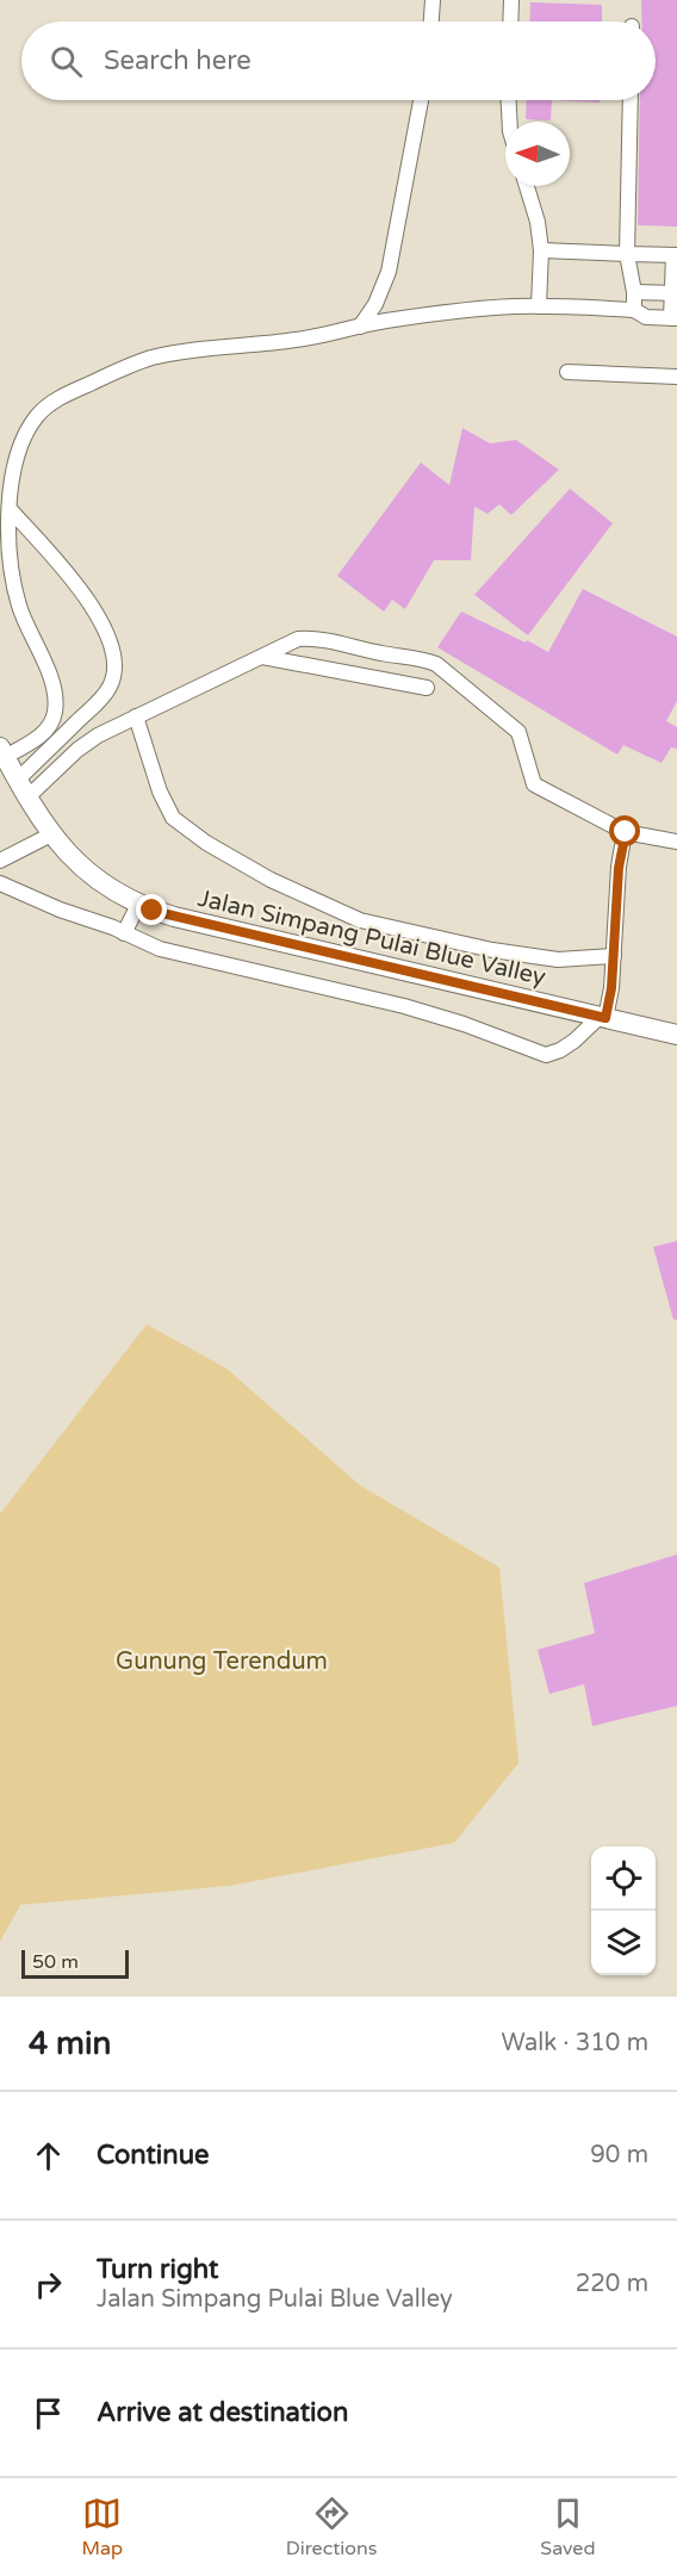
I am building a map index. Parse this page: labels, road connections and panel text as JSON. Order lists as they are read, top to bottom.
{
  "streets": {
    "main road": ["Jalan Simpang Pulai Blue Valley"]
  },
  "parks": ["Gunung Terendum"],
  "scale_bar": "50 m",
  "north": "left",
  "page": {
    "search": "Search here",
    "scale": "50 m",
    "heading": ["4 min", "Walk · 310 m"],
    "list": [
      ["Continue", "90 m"],
      ["Turn right", "Jalan Simpang Pulai Blue Valley", "220 m"],
      "Arrive at destination"
    ],
    "nav": ["Map", "Directions", "Saved"]
  }
}
